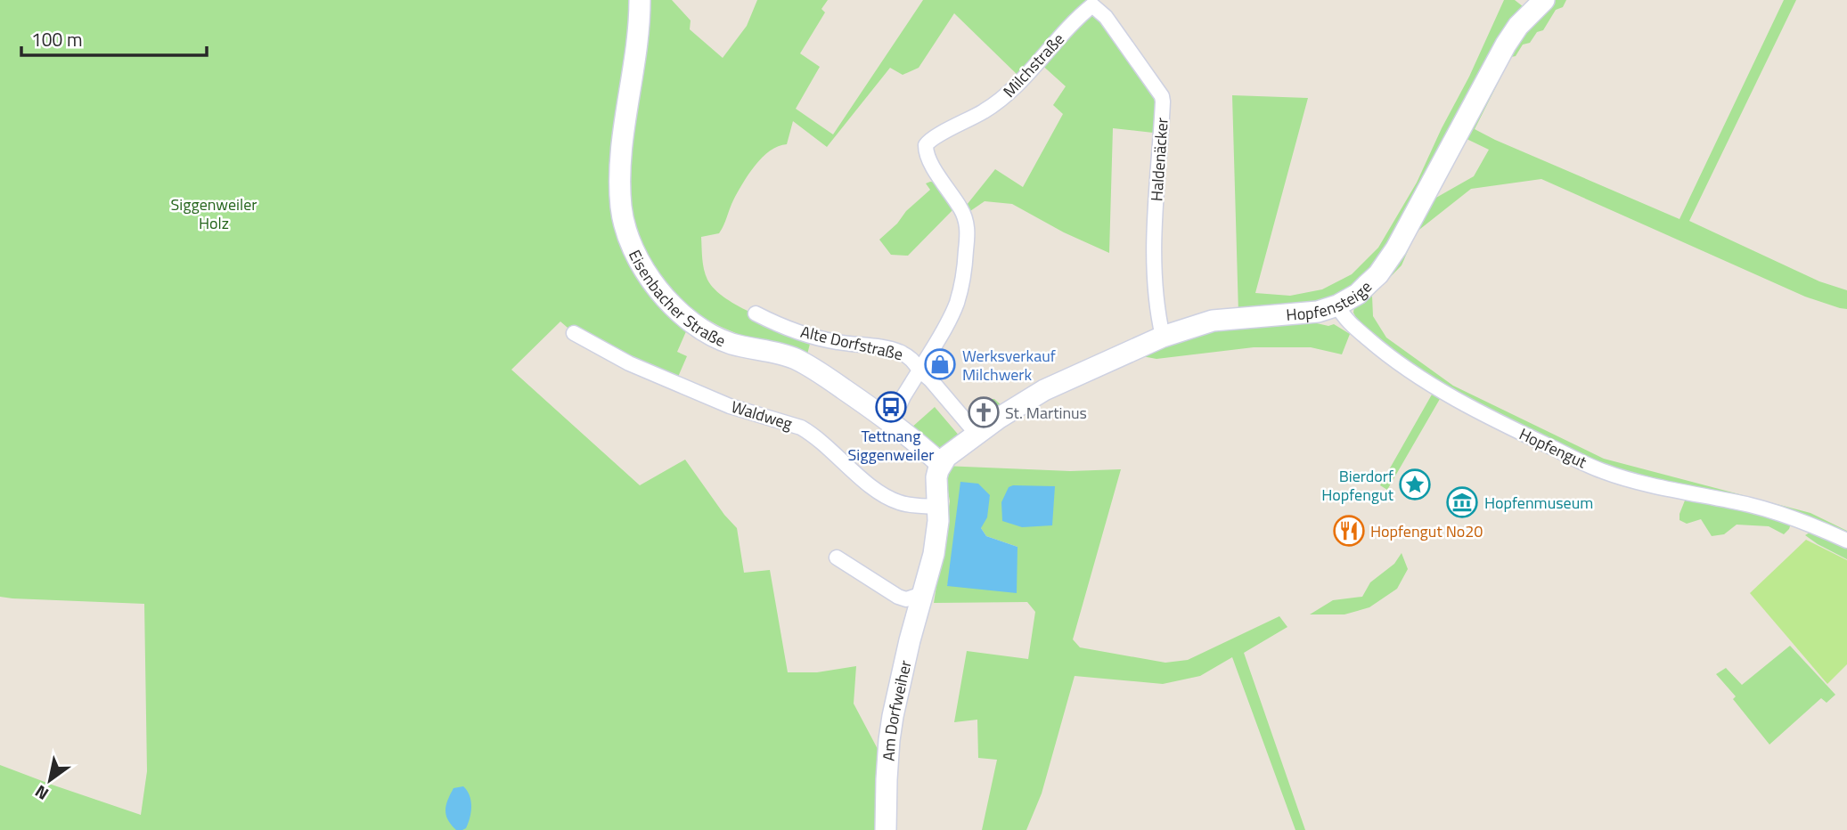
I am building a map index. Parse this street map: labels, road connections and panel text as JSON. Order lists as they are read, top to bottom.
{
  "streets": {
    "street": [
      "Milchstraße",
      "Haldenäcker",
      "Eisenbacher Straße",
      "Hopfensteige",
      "Alte Dorfstraße",
      "Waldweg",
      "Hopfengut",
      "Am Dorfweiher"
    ]
  },
  "crossings": [
    ["Milchstraße", "Haldenäcker"],
    ["Milchstraße", "Alte Dorfstraße"],
    ["Haldenäcker", "Hopfensteige"],
    ["Eisenbacher Straße", "Hopfensteige"],
    ["Eisenbacher Straße", "Alte Dorfstraße"],
    ["Eisenbacher Straße", "Am Dorfweiher"],
    ["Hopfensteige", "Hopfengut"],
    ["Hopfensteige", "Am Dorfweiher"],
    ["Waldweg", "Am Dorfweiher"]
  ],
  "parks": ["Siggenweiler Holz"],
  "places": {
    "shop": ["Werksverkauf Milchwerk"],
    "bus stop": ["Tettnang Siggenweiler"],
    "church": ["St. Martinus"],
    "place": ["Bierdorf Hopfengut"],
    "museum": ["Hopfenmuseum"],
    "restaurant": ["Hopfengut No20"]
  },
  "scale_bar": "100 m",
  "north": "bottom left"
}
